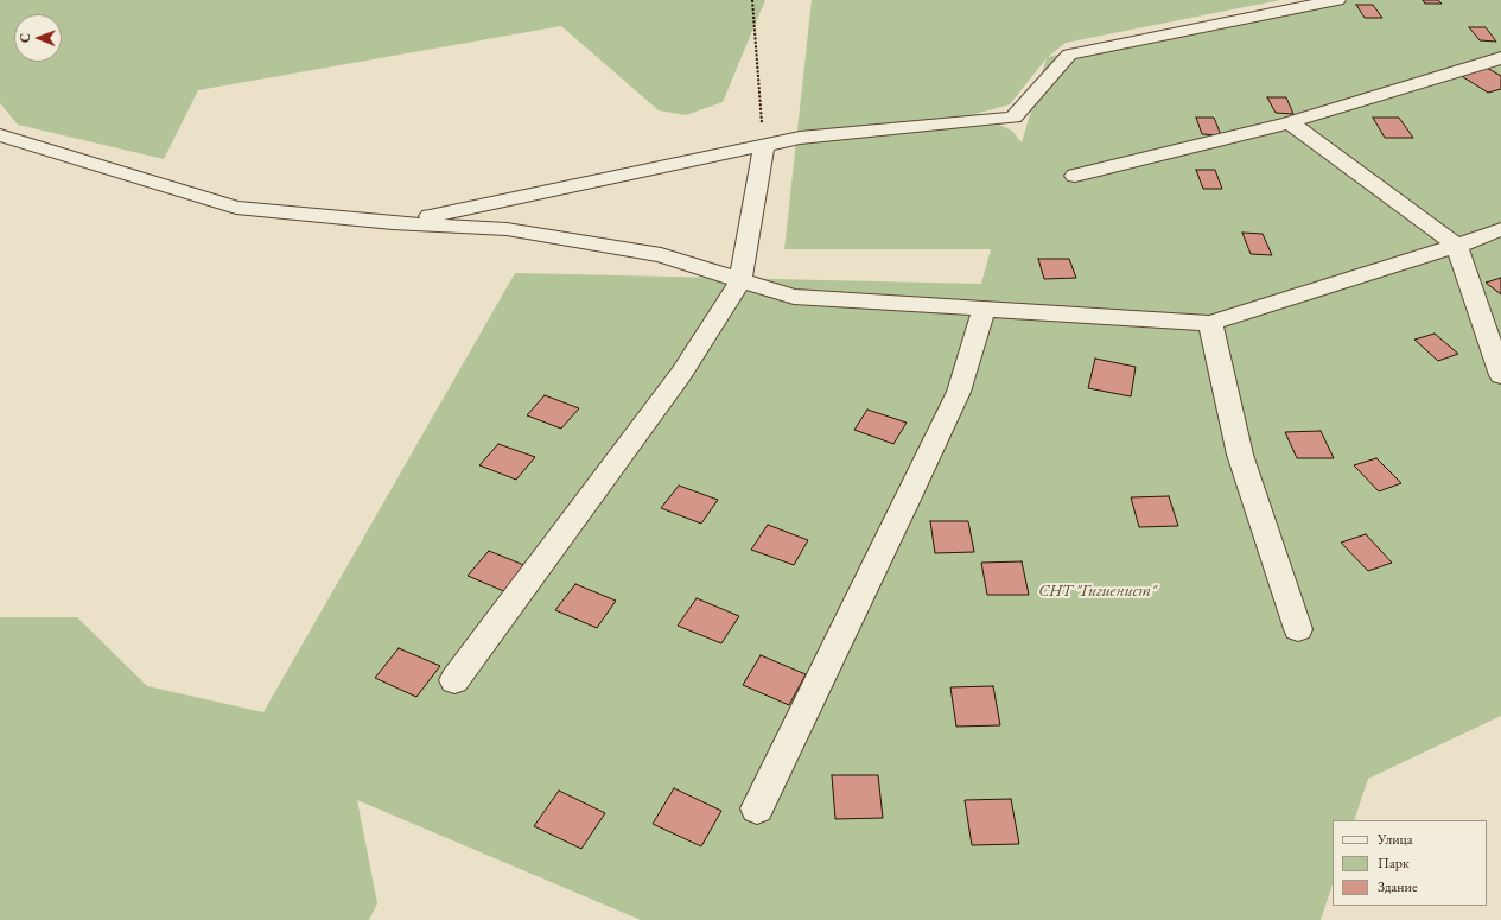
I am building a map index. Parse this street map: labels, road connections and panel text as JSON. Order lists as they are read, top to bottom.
{
  "parks": ["СНТ \"Гигиенист\""],
  "legend": ["Улица", "Парк", "Здание"],
  "north": "left"
}
